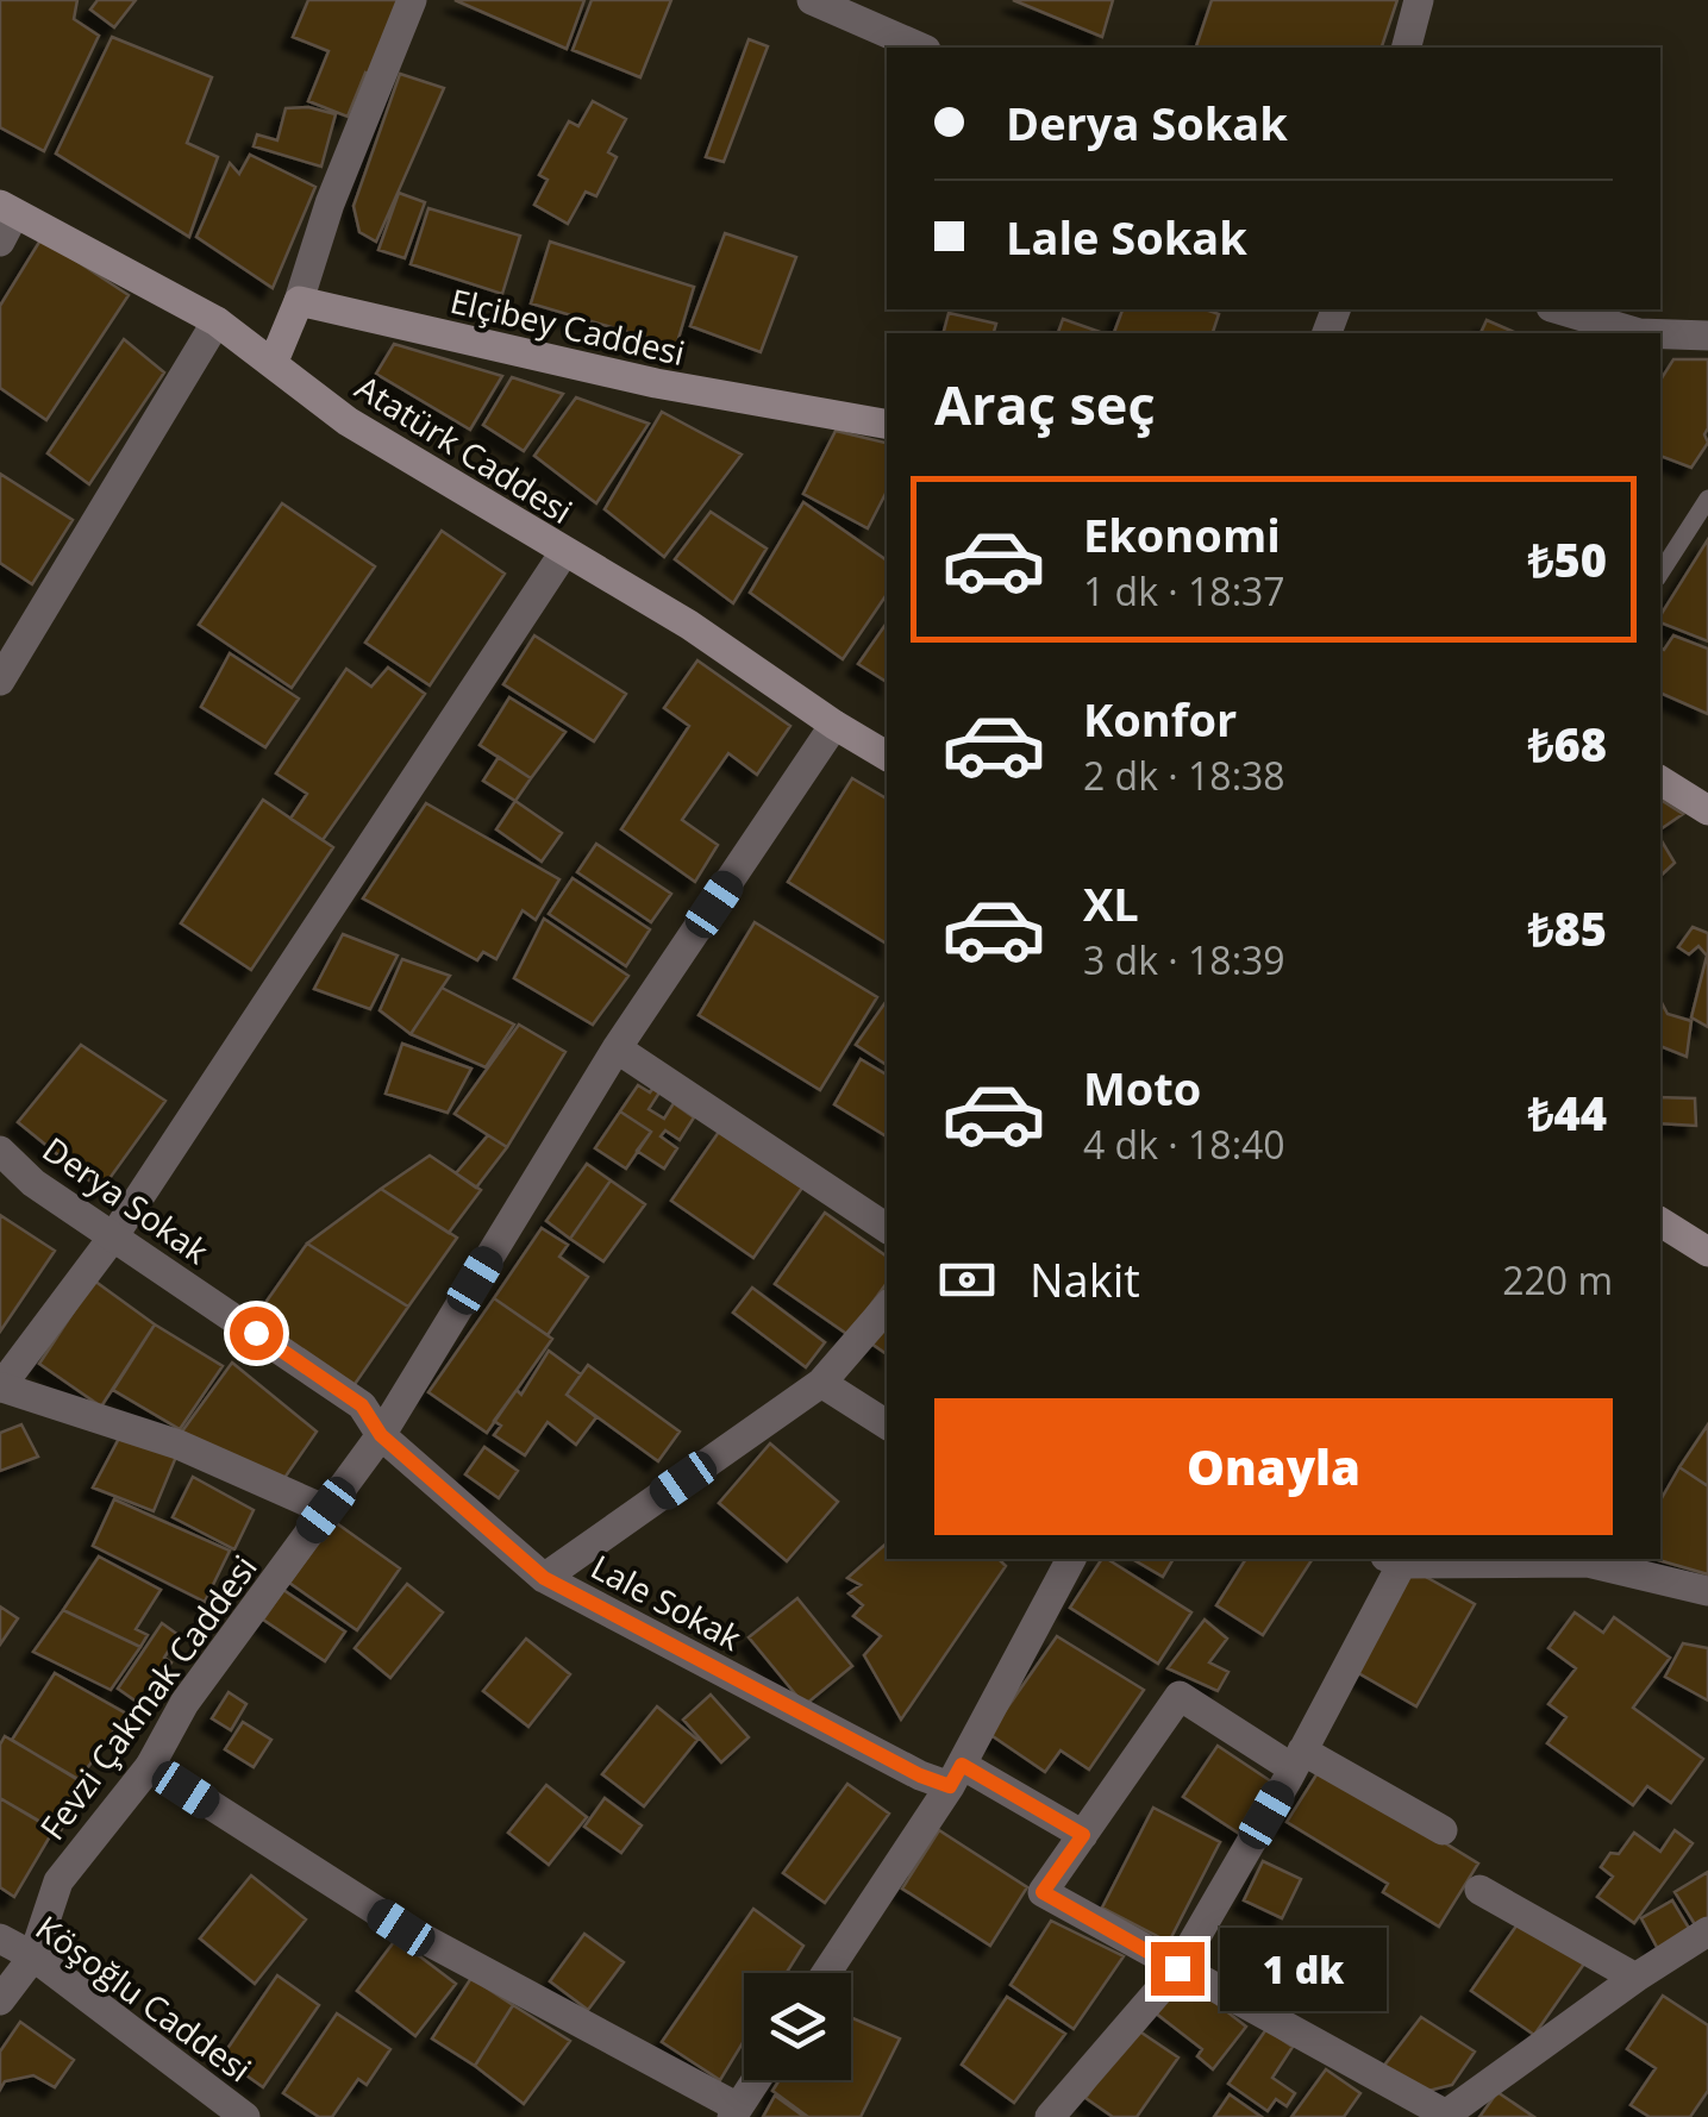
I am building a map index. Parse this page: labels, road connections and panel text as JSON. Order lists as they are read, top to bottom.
{
  "streets": {
    "main road": ["Elçibey Caddesi", "Atatürk Caddesi"],
    "street": [
      "Derya Sokak",
      "Lale Sokak",
      "Fevzi Çakmak Caddesi",
      "Köşoğlu Caddesi"
    ]
  },
  "crossings": [
    ["Atatürk Caddesi", "Fevzi Çakmak Caddesi"],
    ["Derya Sokak", "Lale Sokak"],
    ["Derya Sokak", "Fevzi Çakmak Caddesi"],
    ["Lale Sokak", "Fevzi Çakmak Caddesi"],
    ["Fevzi Çakmak Caddesi", "Köşoğlu Caddesi"]
  ],
  "page": {
    "banner": ["Derya Sokak", "Lale Sokak"],
    "heading": "Araç seç",
    "list": [
      {
        "name": "Ekonomi",
        "note": "1 dk · 18:37",
        "value": "₺50"
      },
      {
        "name": "Konfor",
        "note": "2 dk · 18:38",
        "value": "₺68"
      },
      {
        "name": "XL",
        "note": "3 dk · 18:39",
        "value": "₺85"
      },
      {
        "name": "Moto",
        "note": "4 dk · 18:40",
        "value": "₺44"
      }
    ],
    "pay": ["Nakit", "220 m"],
    "buttons": "Onayla",
    "bubble": "1 dk"
  }
}
